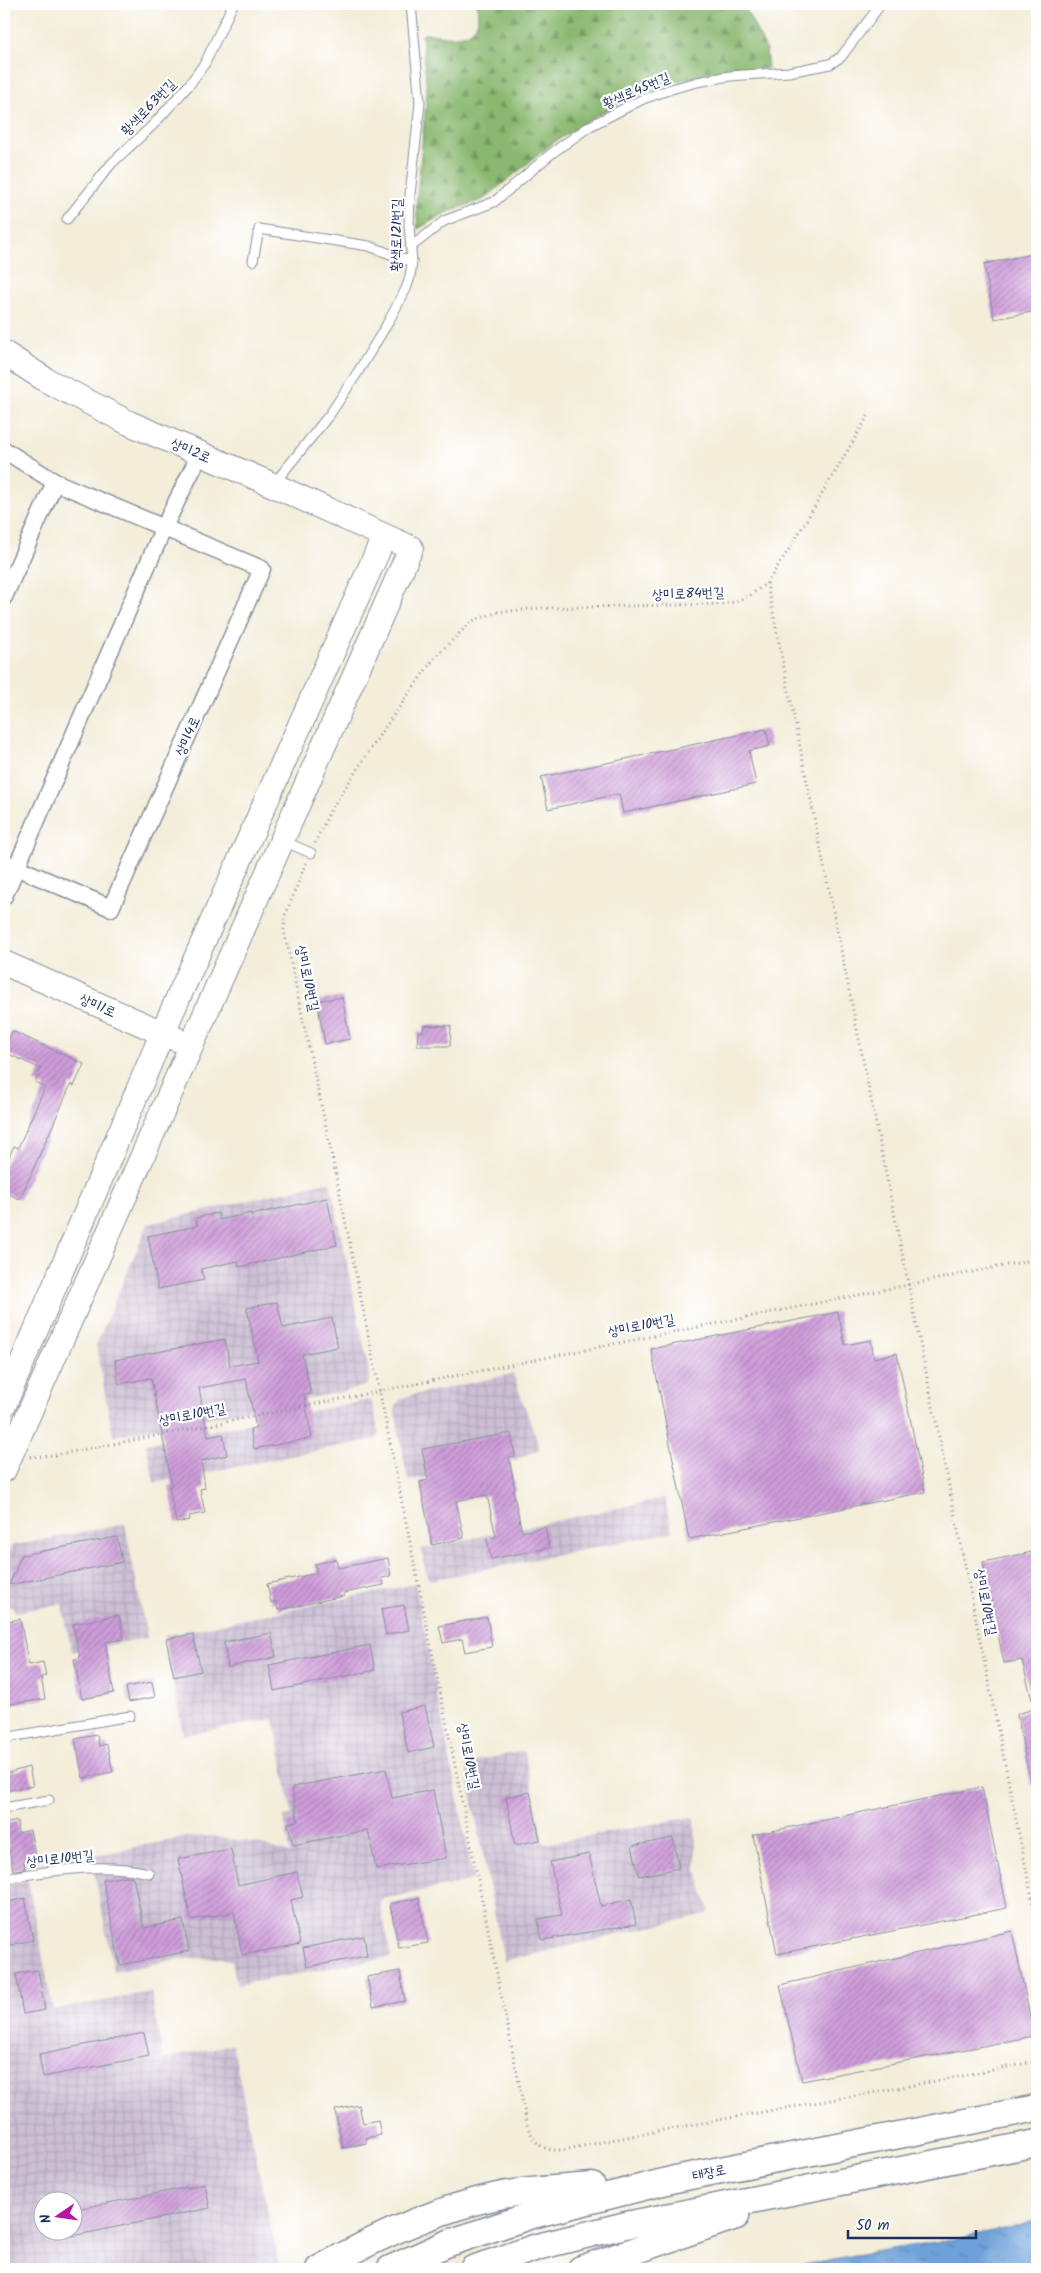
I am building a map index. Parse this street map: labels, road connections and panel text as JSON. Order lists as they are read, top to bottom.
{
  "streets": {
    "main road": ["태장로"],
    "street": ["상미2로", "상미4로", "상미1로"],
    "lane": [
      "황색로45번길",
      "황색로63번길",
      "황색로121번길",
      "상미로10번길"
    ],
    "path": ["상미로84번길"]
  },
  "crossings": [
    ["황색로45번길", "황색로121번길"],
    ["황색로121번길", "상미2로"],
    ["상미로84번길", "상미로10번길"]
  ],
  "scale_bar": "50 m",
  "north": "left"
}
